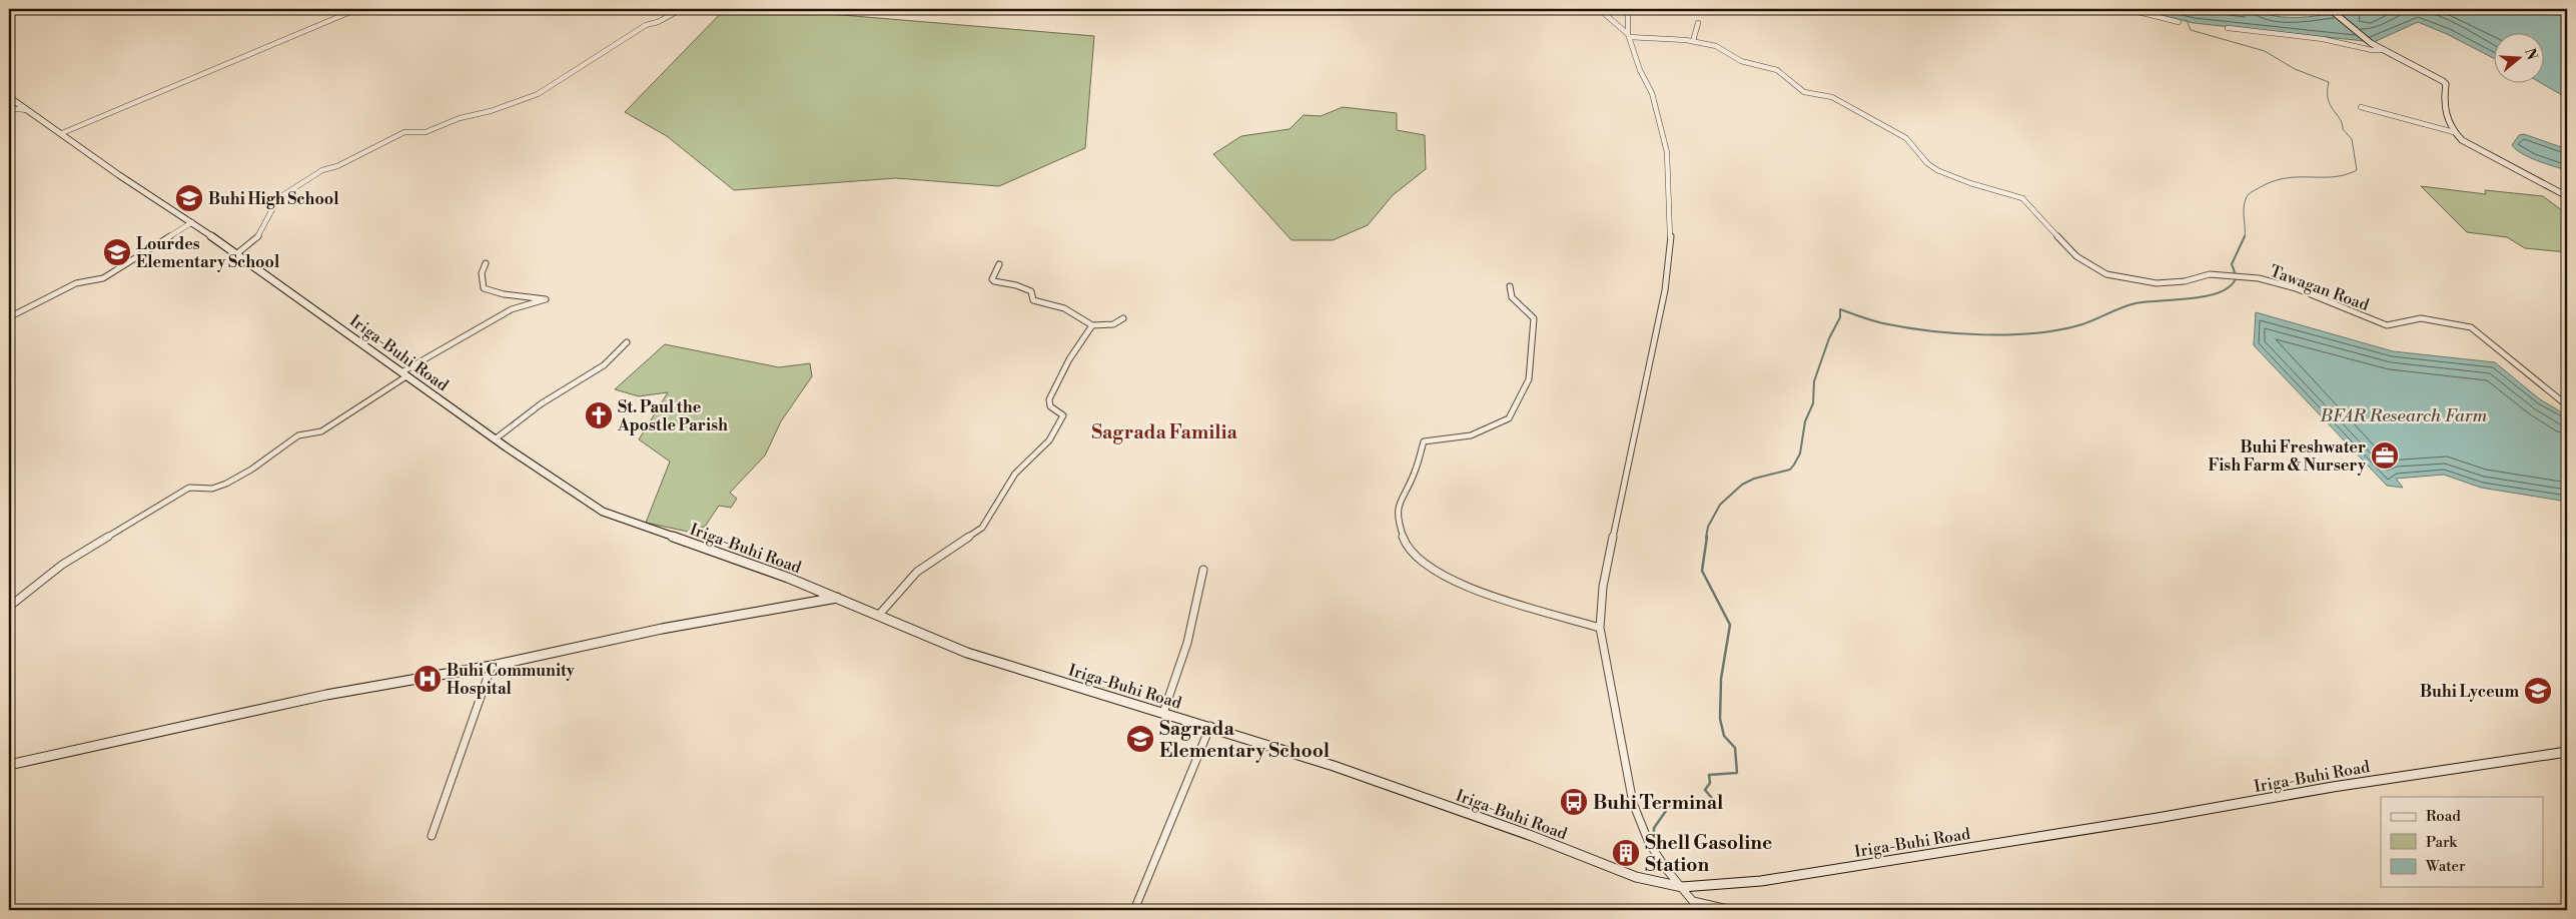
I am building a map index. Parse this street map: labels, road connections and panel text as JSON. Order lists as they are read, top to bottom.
{
  "streets": {
    "main road": ["Iriga-Buhi Road"],
    "street": ["Tawagan Road"]
  },
  "districts": ["Sagrada Familia"],
  "water": ["BFAR Research Farm"],
  "places": {
    "school or university": [
      "Buhi High School",
      "Lourdes Elementary School",
      "Buhi Lyceum",
      "Sagrada Elementary School"
    ],
    "church": ["St. Paul the Apostle Parish"],
    "office": ["Buhi Freshwater Fish Farm & Nursery"],
    "hospital": ["Buhi Community Hospital"],
    "bus stop": ["Buhi Terminal"],
    "building": ["Shell Gasoline Station"]
  },
  "legend": ["Road", "Park", "Water"],
  "north": "right"
}
